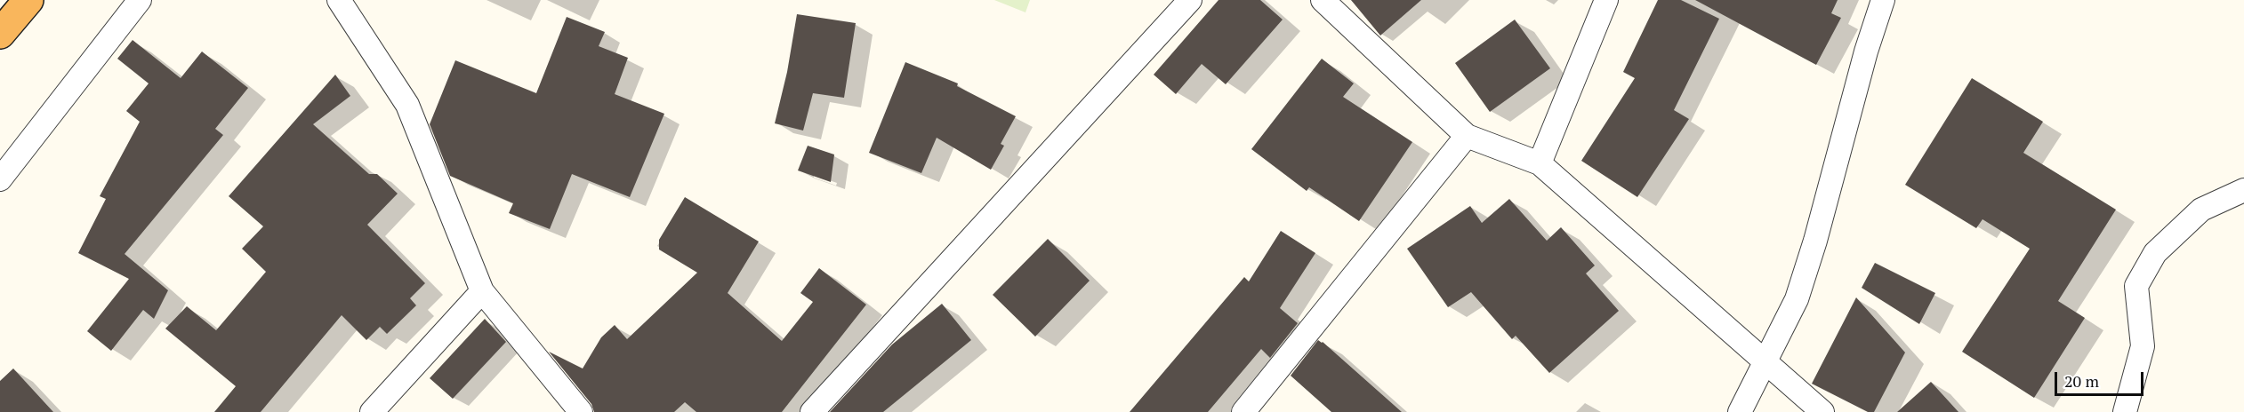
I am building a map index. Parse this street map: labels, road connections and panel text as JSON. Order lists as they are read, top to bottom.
{
  "scale_bar": "20 m"
}
